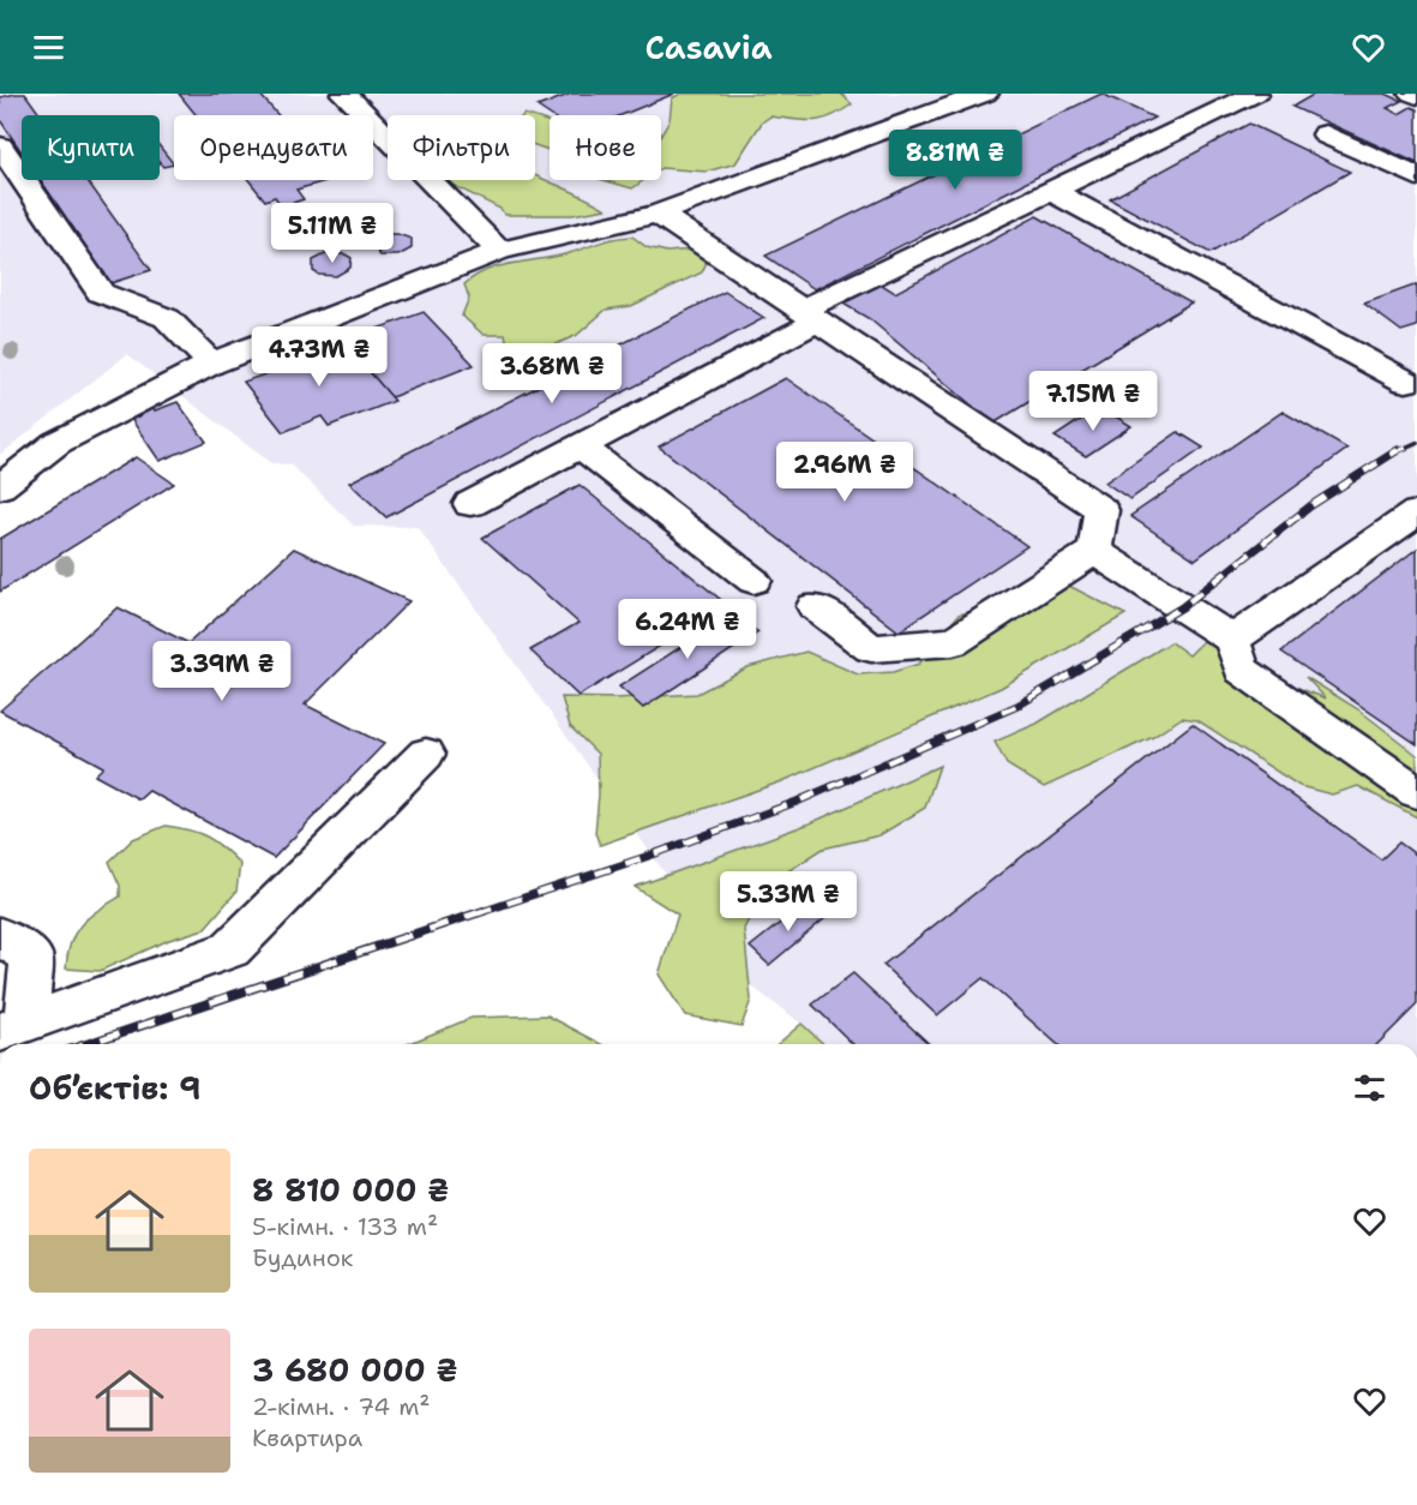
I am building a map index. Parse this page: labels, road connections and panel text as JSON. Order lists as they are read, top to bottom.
{
  "page": {
    "header": "Casavia",
    "chip": [
      "Купити",
      "Орендувати",
      "Фільтри",
      "Нове"
    ],
    "price": [
      "8.81M ₴",
      "5.11M ₴",
      "4.73M ₴",
      "3.68M ₴",
      "7.15M ₴",
      "2.96M ₴",
      "6.24M ₴",
      "3.39M ₴",
      "5.33M ₴"
    ],
    "heading": "Об’єктів: 9",
    "list": [
      {
        "name": "8 810 000 ₴",
        "note": "5-кімн. · 133 m² · Будинок"
      },
      {
        "name": "3 680 000 ₴",
        "note": "2-кімн. · 74 m² · Квартира"
      }
    ]
  }
}
